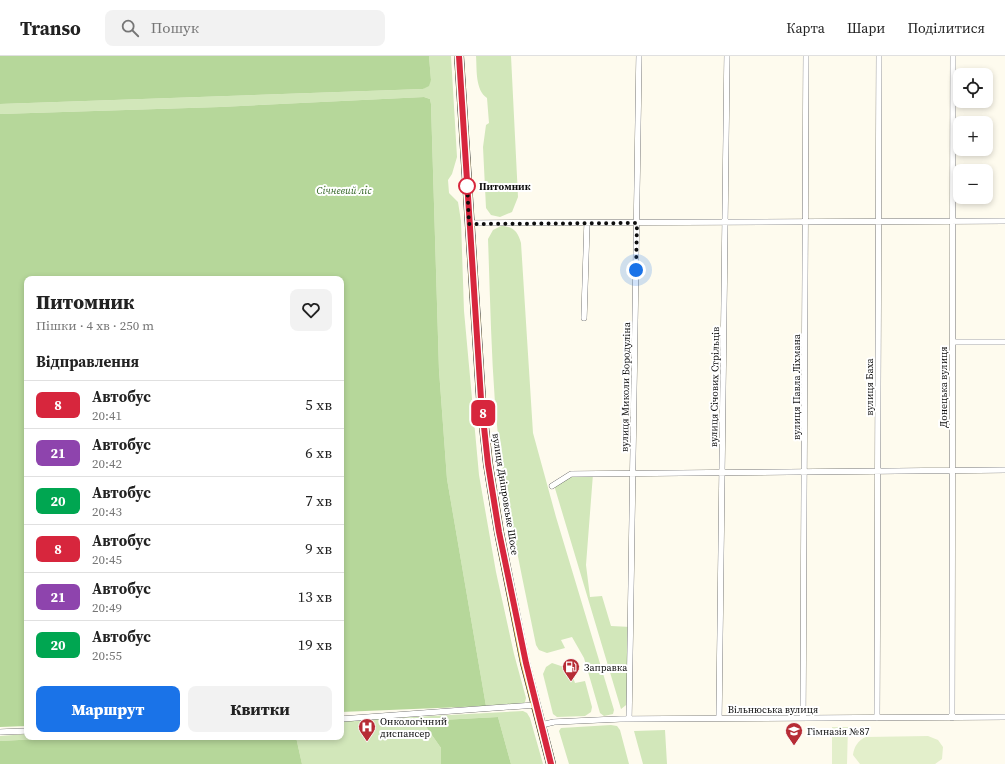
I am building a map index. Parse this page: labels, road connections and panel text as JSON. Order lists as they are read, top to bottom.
{
  "streets": {
    "main road": ["вулиця Дніпровське Шосе"],
    "street": [
      "вулиця Миколи Бородуліна",
      "вулиця Січових Стрільців",
      "вулиця Павла Ліхмана",
      "вулиця Баха",
      "Донецька вулиця",
      "Вільнюська вулиця"
    ]
  },
  "crossings": [
    ["вулиця Миколи Бородуліна", "Вільнюська вулиця"],
    ["вулиця Січових Стрільців", "Вільнюська вулиця"],
    ["вулиця Павла Ліхмана", "Вільнюська вулиця"],
    ["вулиця Баха", "Вільнюська вулиця"],
    ["Донецька вулиця", "Вільнюська вулиця"],
    ["вулиця Дніпровське Шосе", "Вільнюська вулиця"]
  ],
  "parks": ["Січневий ліс"],
  "places": {
    "other": ["Питомник"],
    "fuel station": ["Заправка"],
    "hospital": ["Онкологічний диспансер"],
    "school or university": ["Гімназія №87"]
  },
  "lines": ["bus line 8"],
  "page": {
    "header": "Transo",
    "search": "Пошук",
    "nav": ["Карта", "Шари", "Поділитися"],
    "on_map": "8",
    "map_buttons": ["+", "−"],
    "heading": [
      ["Питомник", "Пішки · 4 хв · 250 m"],
      "Відправлення"
    ],
    "list": [
      {
        "mark": "8",
        "name": "Автобус",
        "note": "20:41",
        "value": "5 хв"
      },
      {
        "mark": "21",
        "name": "Автобус",
        "note": "20:42",
        "value": "6 хв"
      },
      {
        "mark": "20",
        "name": "Автобус",
        "note": "20:43",
        "value": "7 хв"
      },
      {
        "mark": "8",
        "name": "Автобус",
        "note": "20:45",
        "value": "9 хв"
      },
      {
        "mark": "21",
        "name": "Автобус",
        "note": "20:49",
        "value": "13 хв"
      },
      {
        "mark": "20",
        "name": "Автобус",
        "note": "20:55",
        "value": "19 хв"
      }
    ],
    "buttons": ["Маршрут", "Квитки"]
  }
}
